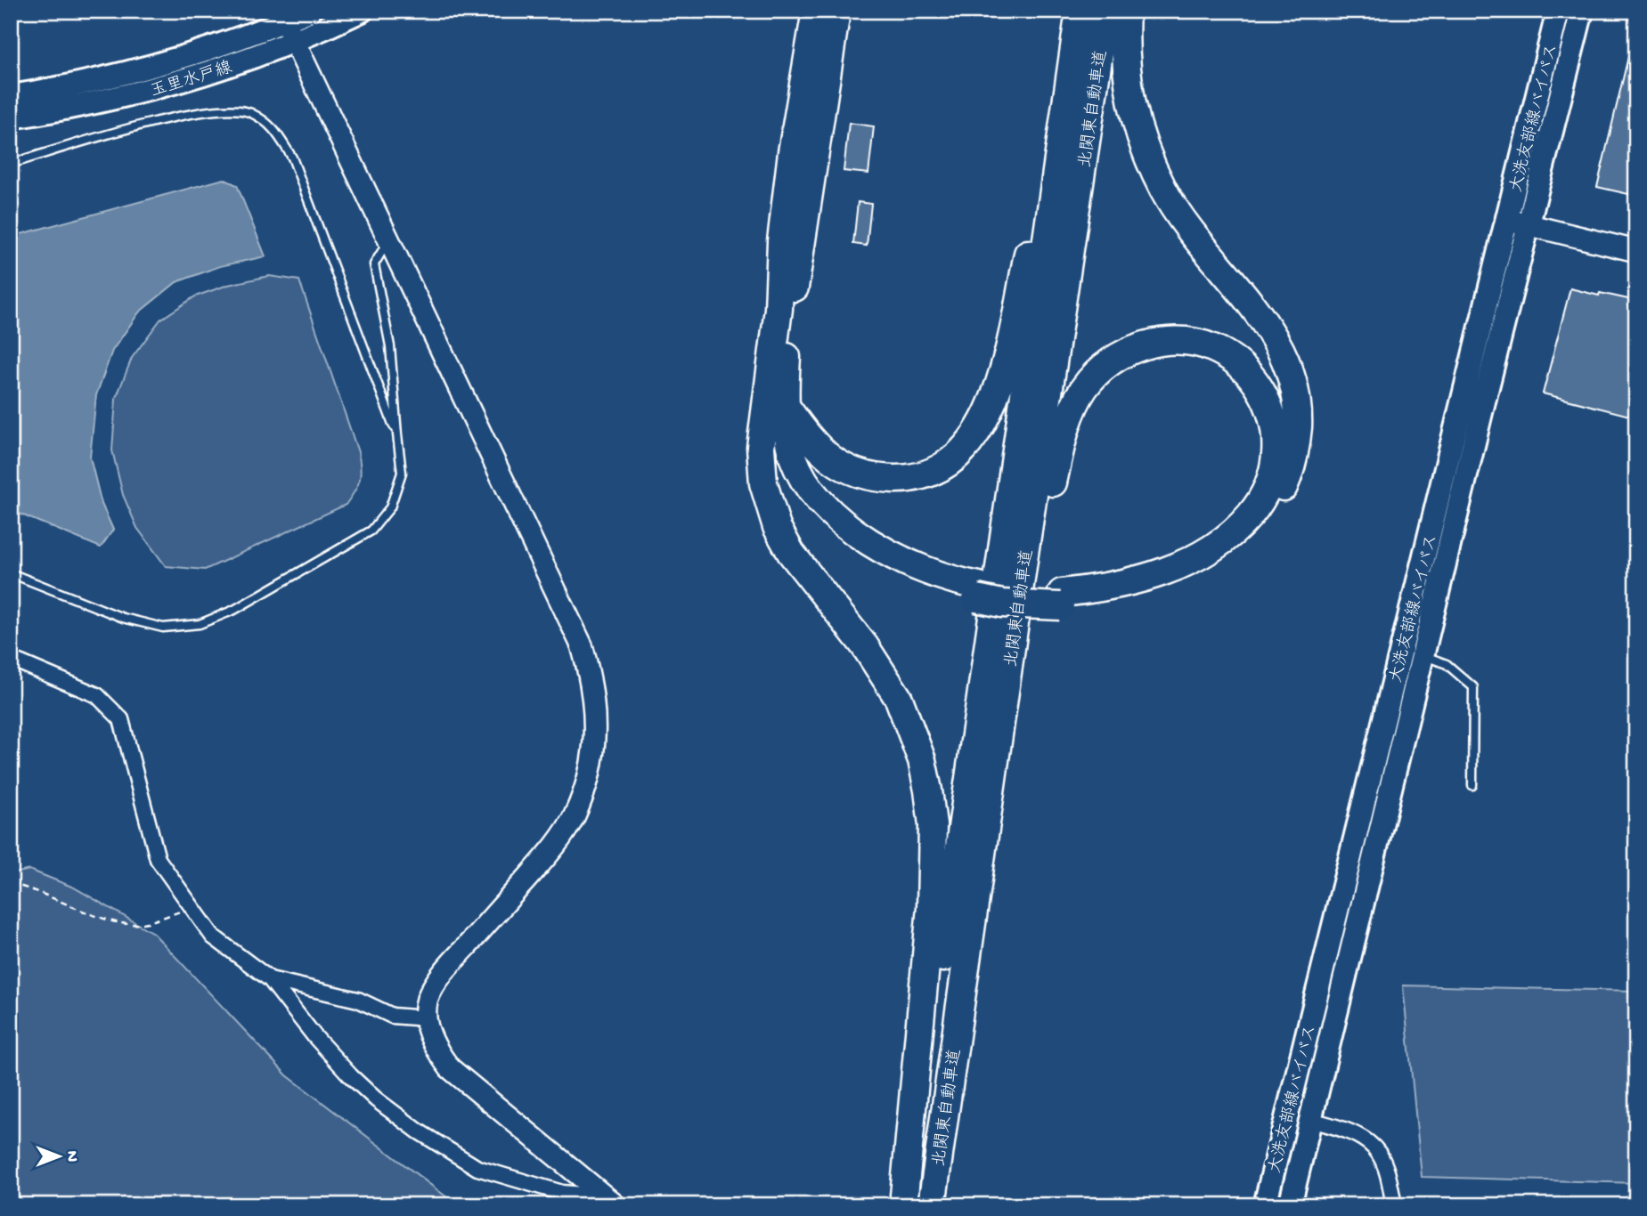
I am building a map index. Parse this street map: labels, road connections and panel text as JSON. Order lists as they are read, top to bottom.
{
  "streets": {
    "highway": ["北関東自動車道"],
    "main road": ["玉里水戸線", "大洗友部線バイパス"]
  },
  "north": "right"
}
